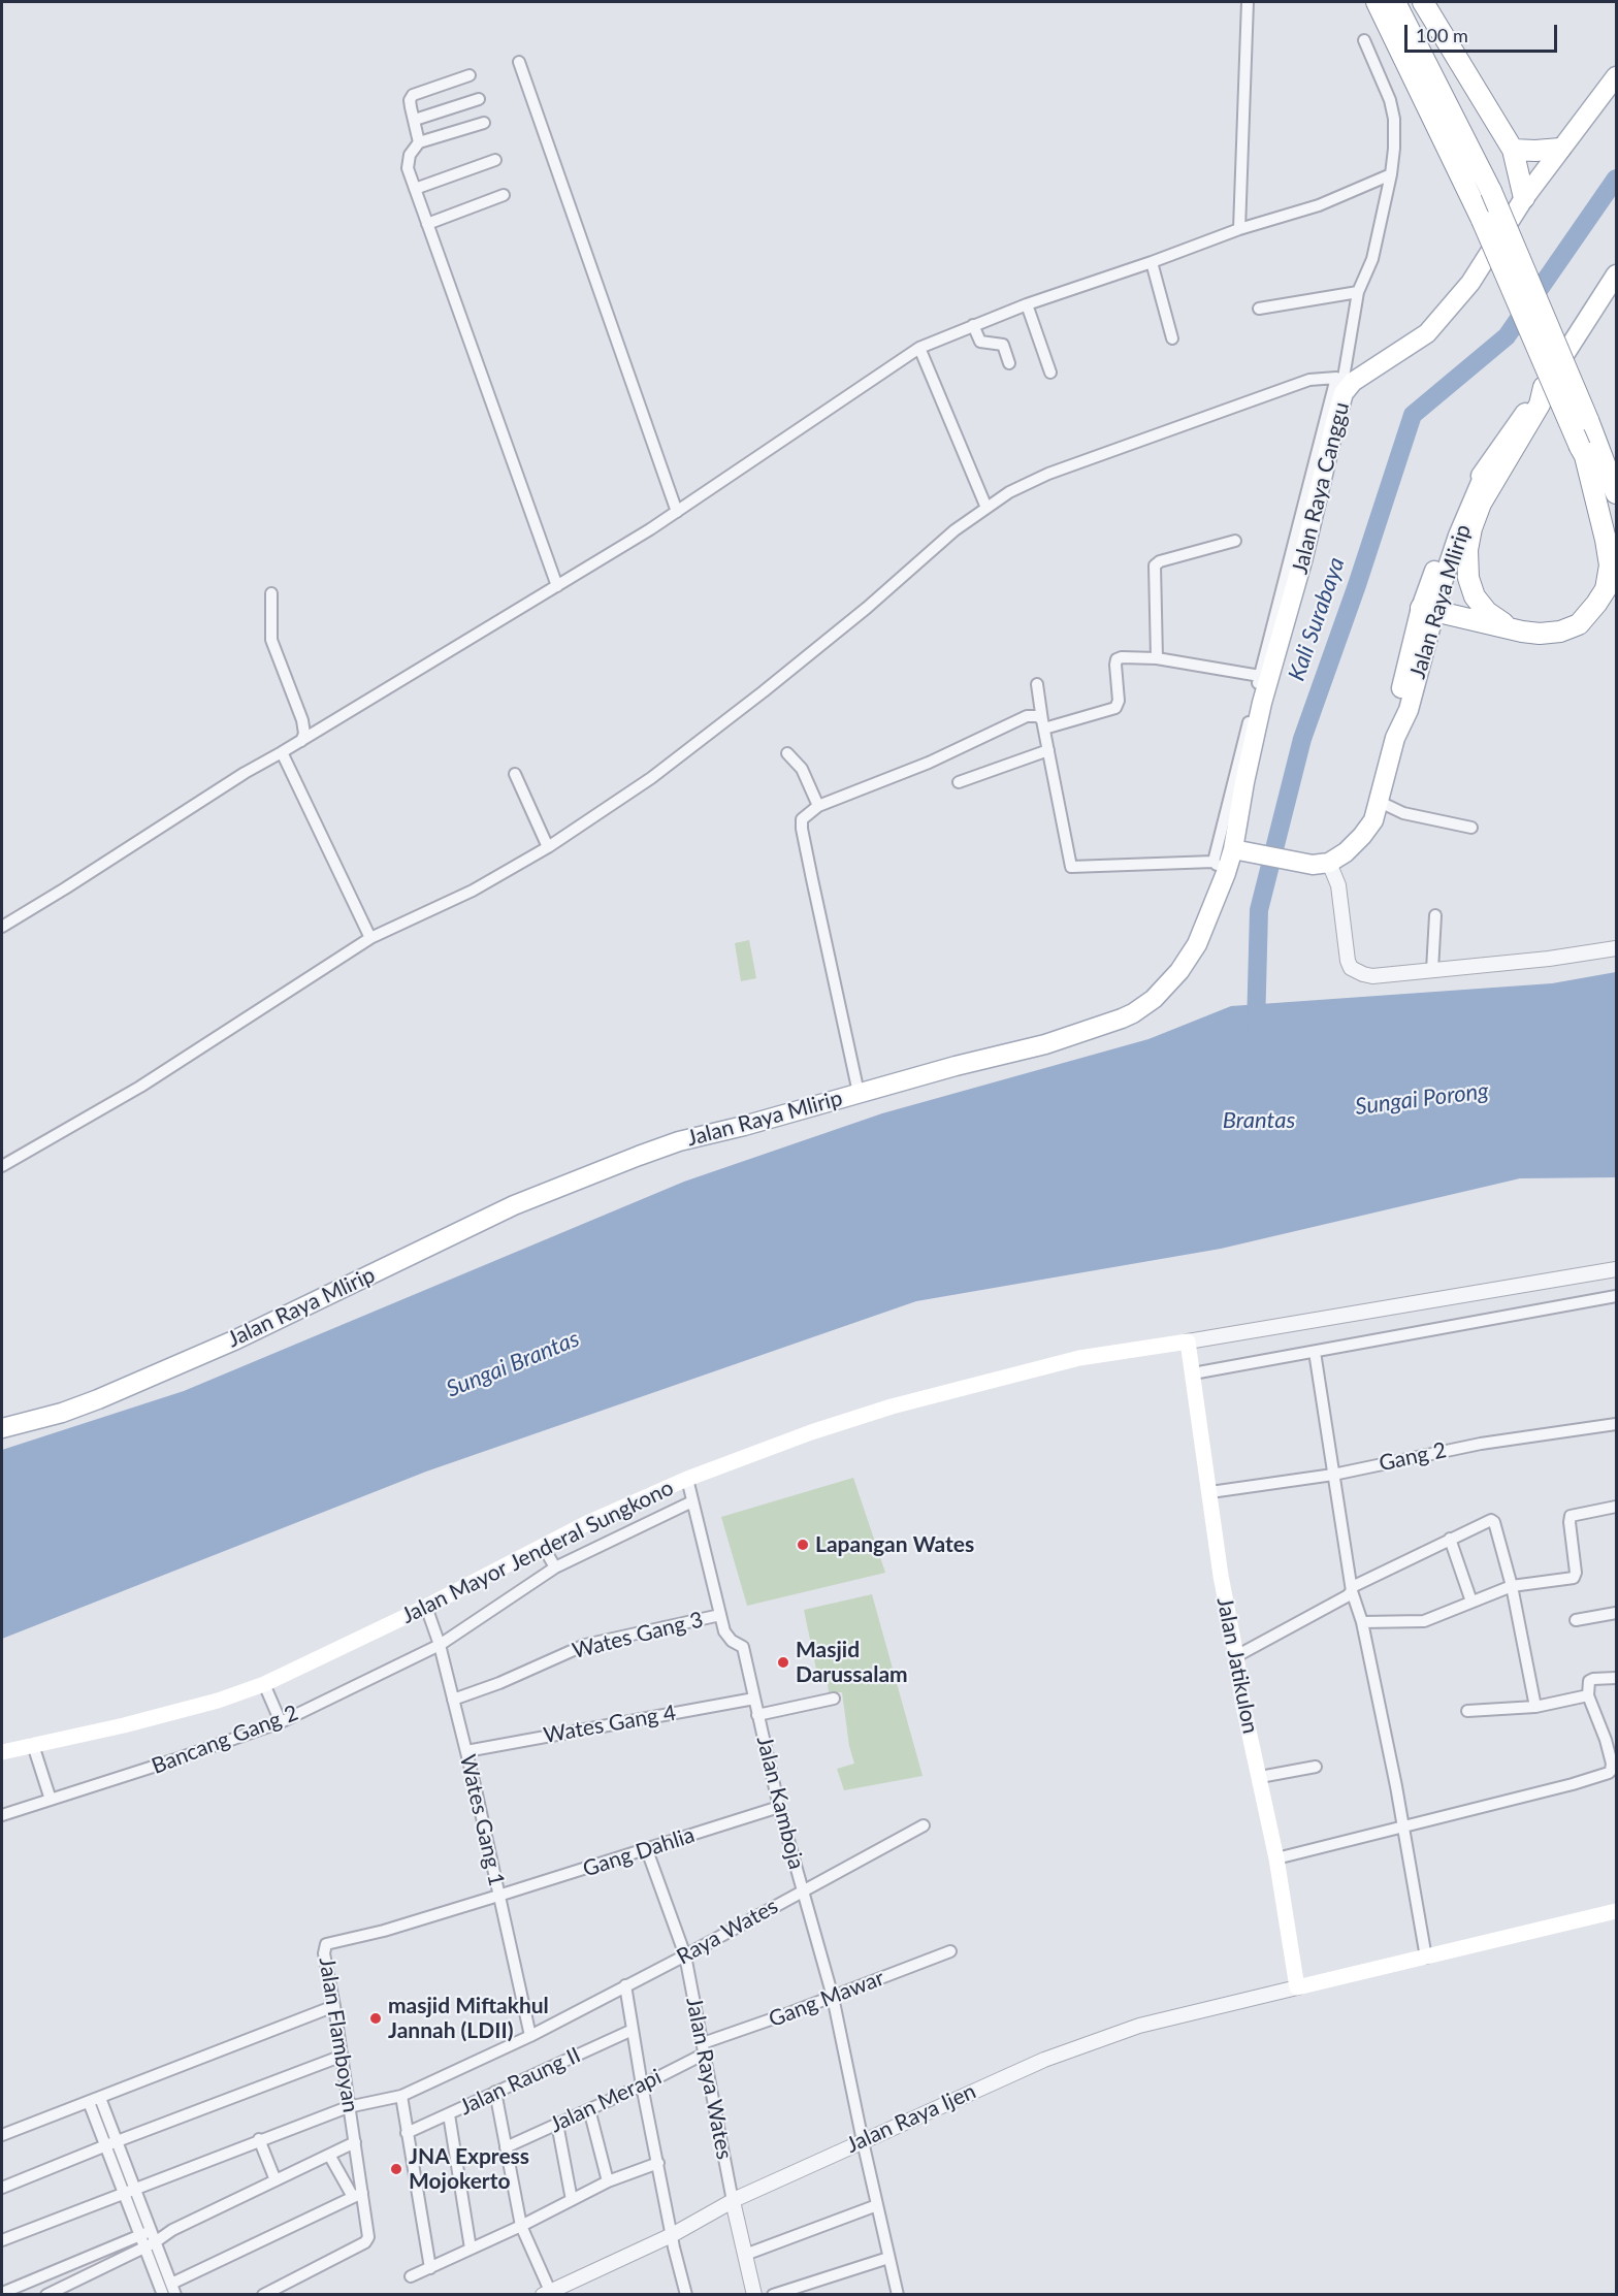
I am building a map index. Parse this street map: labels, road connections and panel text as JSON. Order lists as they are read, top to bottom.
{
  "streets": {
    "main road": [
      "Jalan Raya Canggu",
      "Jalan Raya Mlirip",
      "Jalan Mayor Jenderal Sungkono",
      "Jalan Jatikulon"
    ],
    "street": [
      "Gang 2",
      "Wates Gang 3",
      "Wates Gang 4",
      "Bancang Gang 2",
      "Jalan Kamboja",
      "Wates Gang 1",
      "Gang Dahlia",
      "Raya Wates",
      "Gang Mawar",
      "Jalan Flamboyan",
      "Jalan Raya Wates",
      "Jalan Raung II",
      "Jalan Merapi",
      "Jalan Raya Ijen"
    ]
  },
  "crossings": [
    ["Jalan Raya Canggu", "Jalan Raya Mlirip"],
    ["Gang 2", "Jalan Jatikulon"],
    ["Jalan Mayor Jenderal Sungkono", "Jalan Jatikulon"],
    ["Jalan Mayor Jenderal Sungkono", "Jalan Kamboja"],
    ["Jalan Mayor Jenderal Sungkono", "Wates Gang 1"],
    ["Wates Gang 3", "Jalan Kamboja"],
    ["Wates Gang 3", "Wates Gang 1"],
    ["Jalan Jatikulon", "Jalan Raya Ijen"],
    ["Wates Gang 4", "Jalan Kamboja"],
    ["Wates Gang 4", "Wates Gang 1"],
    ["Bancang Gang 2", "Jalan Kamboja"],
    ["Bancang Gang 2", "Wates Gang 1"],
    ["Jalan Kamboja", "Gang Dahlia"],
    ["Jalan Kamboja", "Raya Wates"],
    ["Jalan Kamboja", "Gang Mawar"],
    ["Jalan Kamboja", "Jalan Raya Ijen"],
    ["Wates Gang 1", "Gang Dahlia"],
    ["Wates Gang 1", "Raya Wates"],
    ["Wates Gang 1", "Jalan Flamboyan"],
    ["Gang Dahlia", "Jalan Flamboyan"],
    ["Gang Dahlia", "Jalan Raya Wates"],
    ["Raya Wates", "Jalan Flamboyan"],
    ["Raya Wates", "Jalan Raya Wates"],
    ["Gang Mawar", "Jalan Raya Wates"],
    ["Gang Mawar", "Jalan Merapi"],
    ["Jalan Raya Wates", "Jalan Merapi"],
    ["Jalan Raya Wates", "Jalan Raya Ijen"]
  ],
  "water": [
    "Kali Surabaya",
    "Sungai Porong",
    "Brantas",
    "Sungai Brantas"
  ],
  "places": [
    "Lapangan Wates",
    "Masjid Darussalam",
    "masjid Miftakhul Jannah (LDII)",
    "JNA Express Mojokerto"
  ],
  "scale_bar": "100 m"
}
